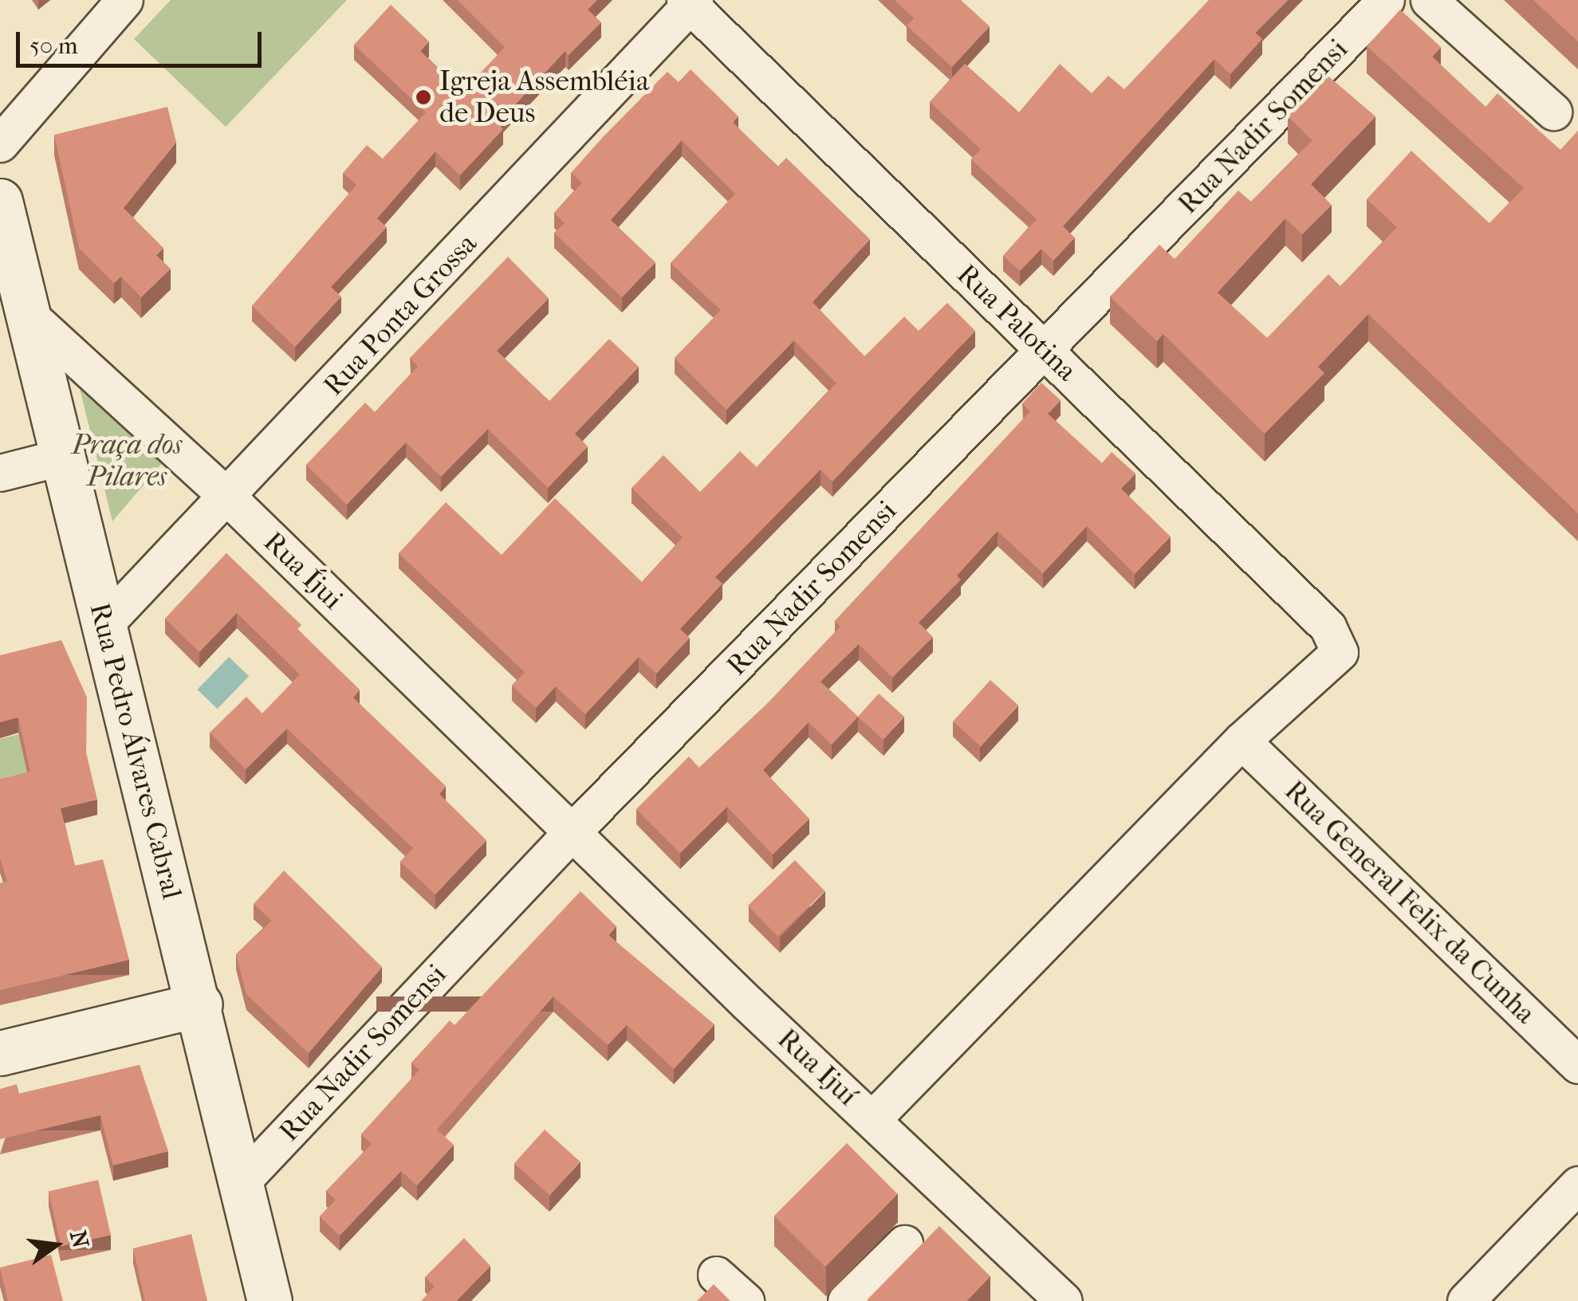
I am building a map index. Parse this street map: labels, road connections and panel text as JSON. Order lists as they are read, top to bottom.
{
  "streets": {
    "street": [
      "Rua Nadir Somensi",
      "Rua Ponta Grossa",
      "Rua Palotina",
      "Rua Íjui",
      "Rua Pedro Álvares Cabral",
      "Rua General Felix da Cunha",
      "Rua Ijuí"
    ]
  },
  "crossings": [
    ["Rua Nadir Somensi", "Rua Palotina"],
    ["Rua Nadir Somensi", "Rua Íjui"],
    ["Rua Nadir Somensi", "Rua Pedro Álvares Cabral"],
    ["Rua Nadir Somensi", "Rua Ijuí"],
    ["Rua Ponta Grossa", "Rua Palotina"],
    ["Rua Ponta Grossa", "Rua Íjui"],
    ["Rua Ponta Grossa", "Rua Pedro Álvares Cabral"],
    ["Rua Palotina", "Rua General Felix da Cunha"],
    ["Rua Íjui", "Rua Pedro Álvares Cabral"],
    ["Rua Íjui", "Rua Ijuí"]
  ],
  "parks": ["Praça dos Pilares"],
  "places": ["Igreja Assembléia de Deus"],
  "scale_bar": "50 m",
  "north": "right"
}
